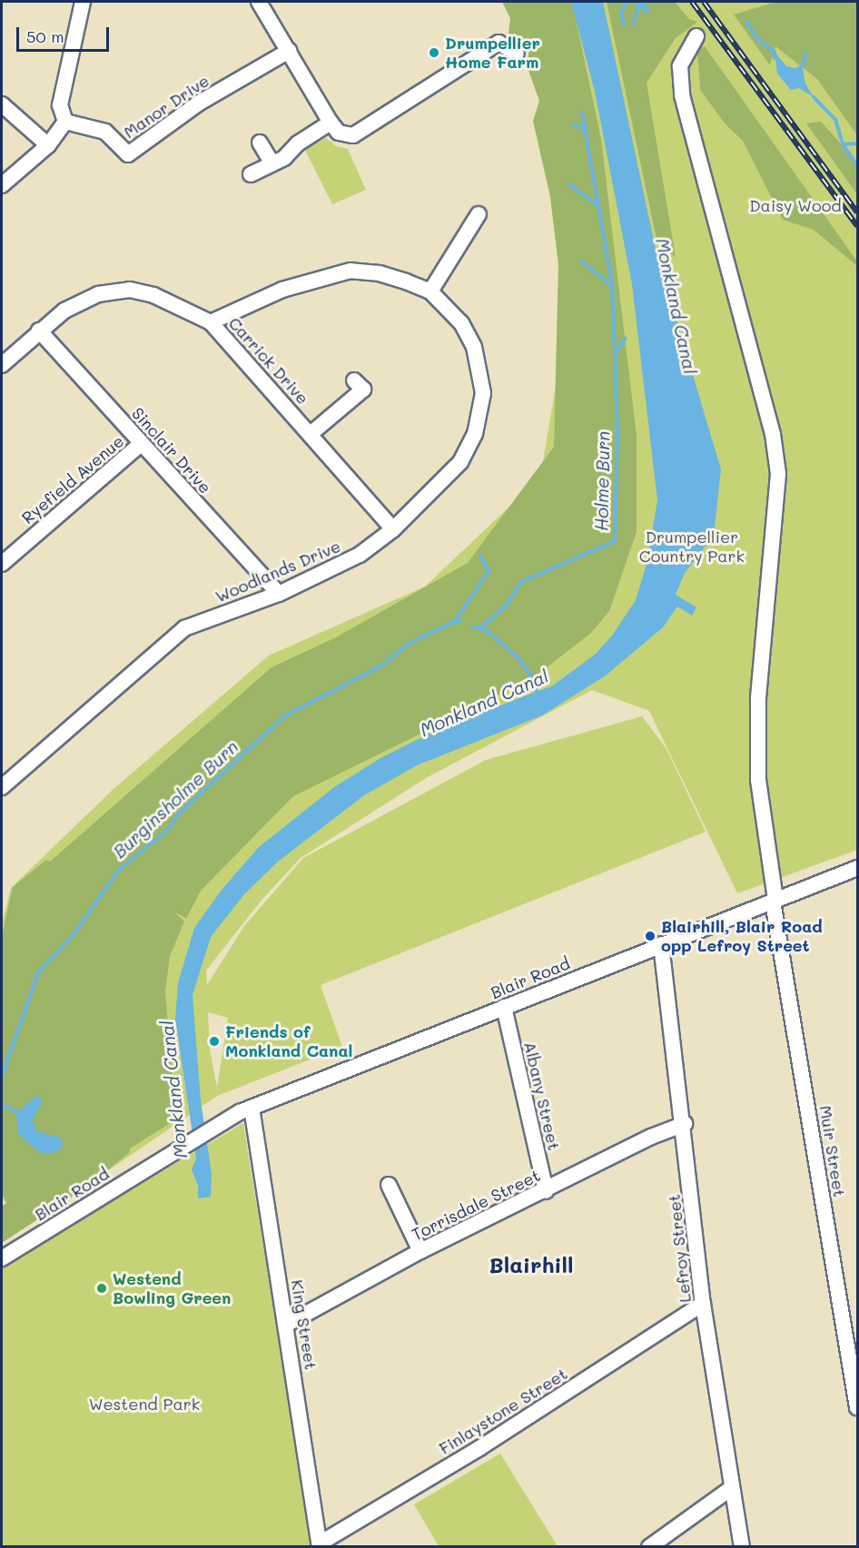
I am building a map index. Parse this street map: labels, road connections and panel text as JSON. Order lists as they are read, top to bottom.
{
  "streets": {
    "street": [
      "Manor Drive",
      "Carrick Drive",
      "Sinclair Drive",
      "Ryefield Avenue",
      "Woodlands Drive",
      "Blair Road",
      "Albany Street",
      "Muir Street",
      "Torrisdale Street",
      "Lefroy Street",
      "King Street",
      "Finlaystone Street"
    ]
  },
  "crossings": [
    ["Carrick Drive", "Sinclair Drive"],
    ["Carrick Drive", "Woodlands Drive"],
    ["Sinclair Drive", "Ryefield Avenue"],
    ["Sinclair Drive", "Woodlands Drive"],
    ["Blair Road", "Albany Street"],
    ["Blair Road", "Muir Street"],
    ["Blair Road", "Lefroy Street"],
    ["Blair Road", "King Street"],
    ["Albany Street", "Torrisdale Street"],
    ["Torrisdale Street", "Lefroy Street"],
    ["Torrisdale Street", "King Street"],
    ["Lefroy Street", "Finlaystone Street"],
    ["King Street", "Finlaystone Street"]
  ],
  "districts": ["Blairhill"],
  "water": ["Monkland Canal", "Holme Burn", "Burginsholme Burn"],
  "parks": ["Daisy Wood", "Drumpellier Country Park", "Westend Park"],
  "places": [
    "Drumpellier Home Farm",
    "Blairhill, Blair Road opp Lefroy Street",
    "Friends of Monkland Canal",
    "Westend Bowling Green"
  ],
  "scale_bar": "50 m"
}
